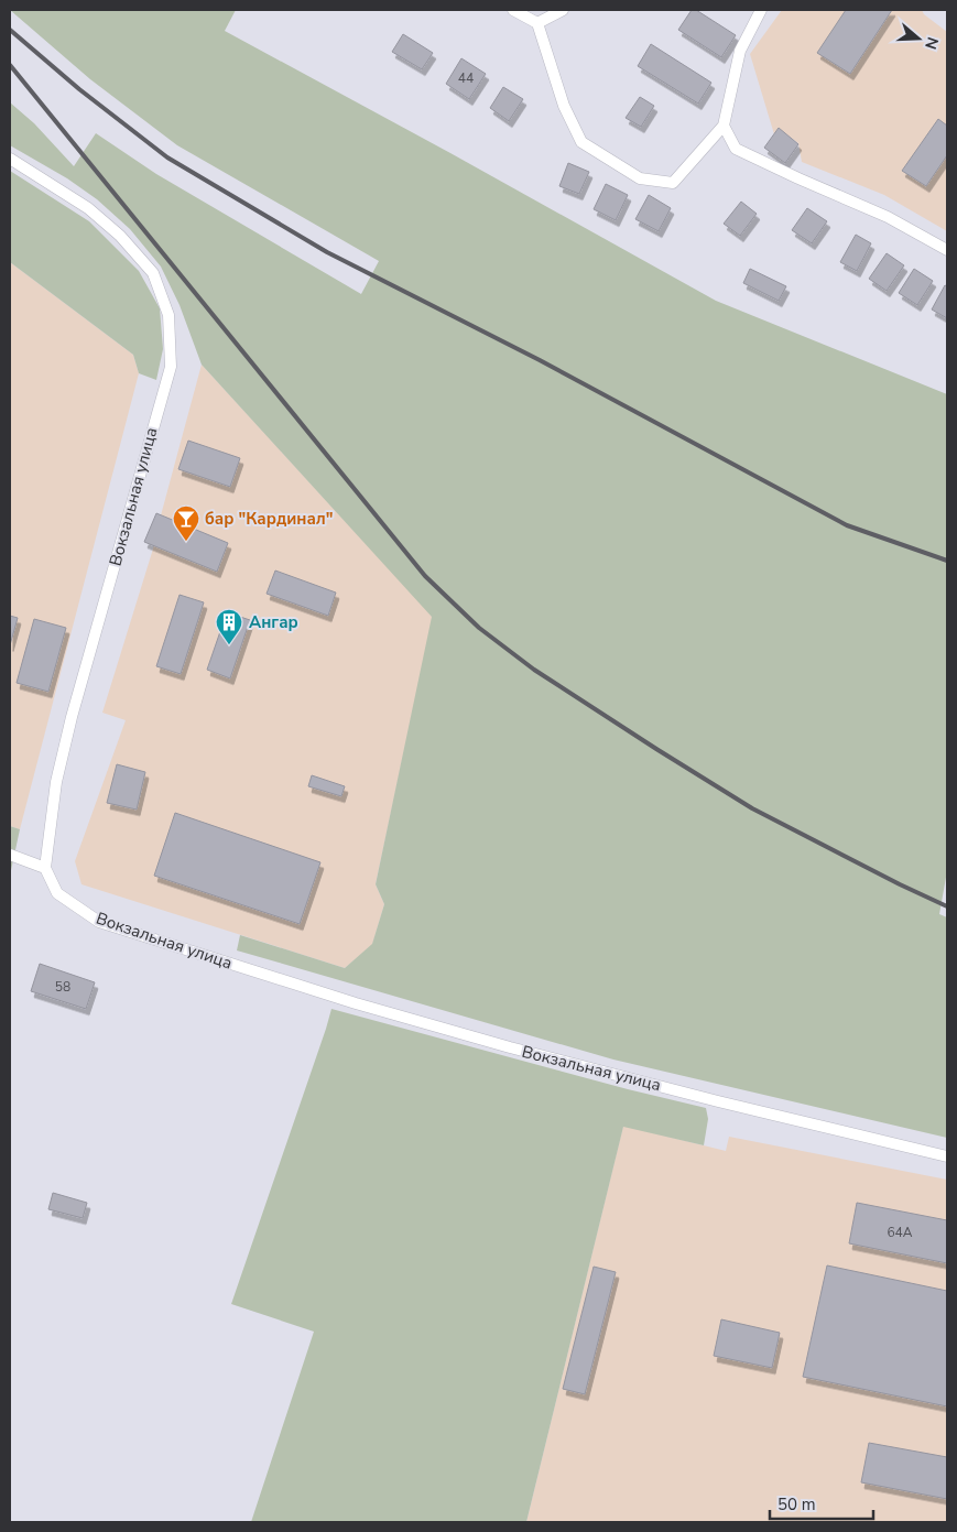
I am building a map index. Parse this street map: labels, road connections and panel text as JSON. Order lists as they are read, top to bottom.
{
  "streets": {
    "street": ["Вокзальная улица"]
  },
  "places": {
    "bar": ["бар \"Кардинал\""],
    "building": ["Ангар"]
  },
  "house_numbers": ["44", "58", "64А"],
  "scale_bar": "50 m",
  "north": "right"
}
